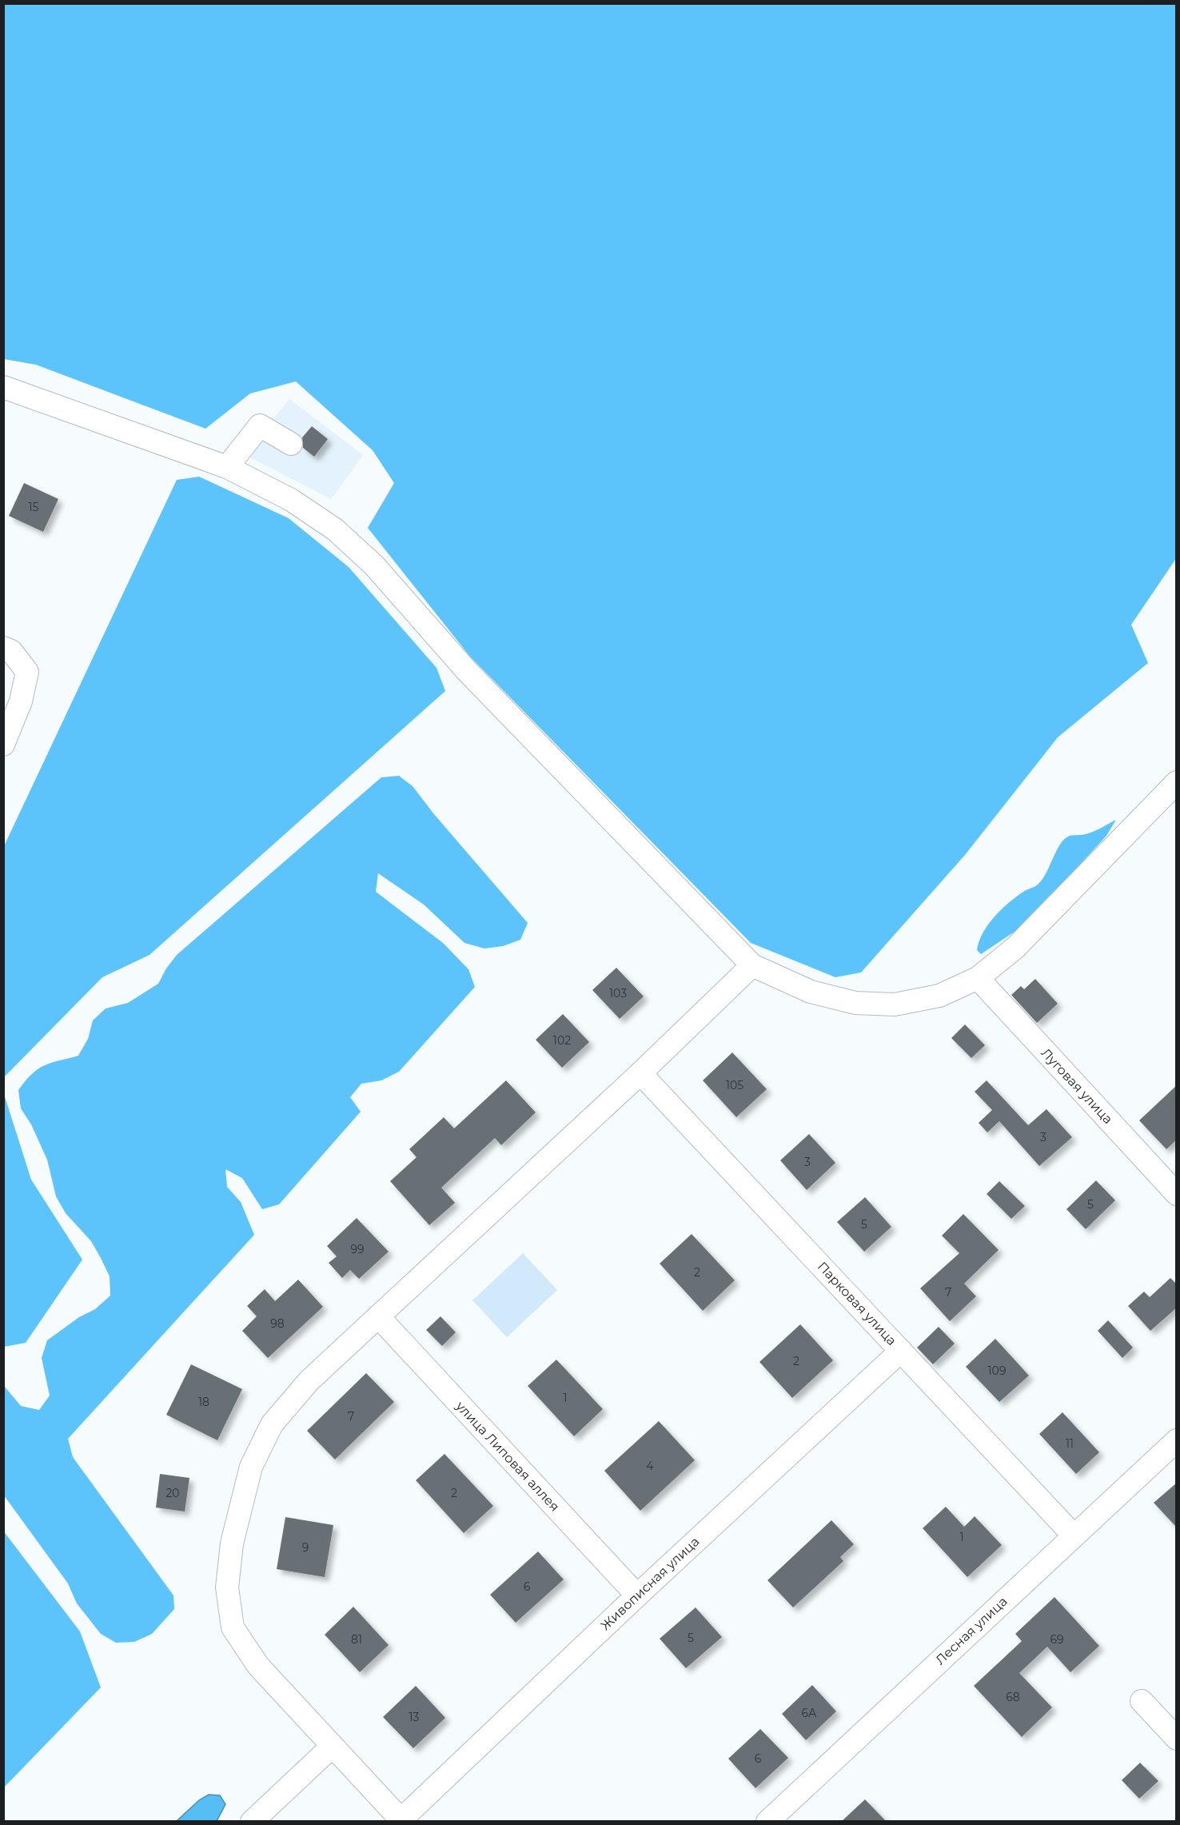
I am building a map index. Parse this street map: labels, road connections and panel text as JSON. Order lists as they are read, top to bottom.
{
  "streets": {
    "street": [
      "Луговая улица",
      "Парковая улица",
      "улица Липовая аллея",
      "Живописная улица",
      "Лесная улица"
    ]
  },
  "crossings": [
    ["Парковая улица", "Живописная улица"],
    ["Парковая улица", "Лесная улица"],
    ["улица Липовая аллея", "Живописная улица"]
  ],
  "house_numbers": [
    "15",
    "103",
    "102",
    "105",
    "3",
    "3",
    "5",
    "5",
    "99",
    "2",
    "7",
    "98",
    "2",
    "109",
    "1",
    "18",
    "7",
    "11",
    "4",
    "20",
    "2",
    "1",
    "9",
    "6",
    "5",
    "81",
    "69",
    "68",
    "6А",
    "13",
    "6"
  ]
}
